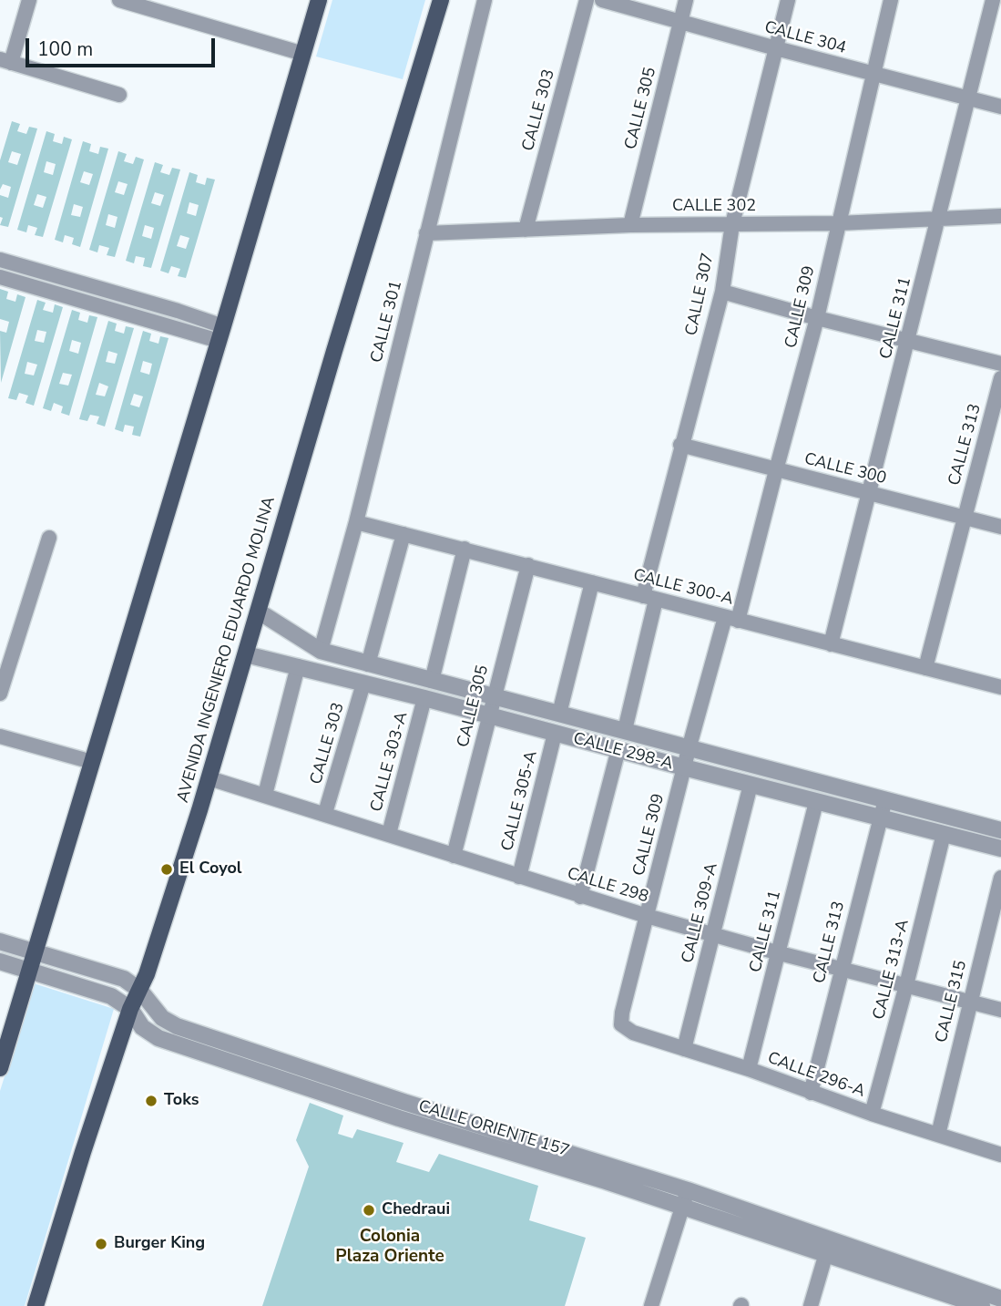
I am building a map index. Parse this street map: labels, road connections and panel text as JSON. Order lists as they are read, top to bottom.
{
  "streets": {
    "main road": ["AVENIDA INGENIERO EDUARDO MOLINA"],
    "street": [
      "CALLE 304",
      "CALLE 305",
      "CALLE 303",
      "CALLE 302",
      "CALLE 307",
      "CALLE 309",
      "CALLE 311",
      "CALLE 301",
      "CALLE 313",
      "CALLE 300",
      "CALLE 300-A",
      "CALLE 298-A",
      "CALLE 303-A",
      "CALLE 305-A",
      "CALLE 298",
      "CALLE 309-A",
      "CALLE 313-A",
      "CALLE 315",
      "CALLE 296-A",
      "CALLE ORIENTE 157"
    ]
  },
  "crossings": [
    ["CALLE 304", "CALLE 305"],
    ["CALLE 304", "CALLE 307"],
    ["CALLE 304", "CALLE 309"],
    ["CALLE 304", "CALLE 311"],
    ["CALLE 305", "CALLE 302"],
    ["CALLE 305", "CALLE 300-A"],
    ["CALLE 305", "CALLE 298-A"],
    ["CALLE 305", "CALLE 298"],
    ["CALLE 303", "CALLE 302"],
    ["CALLE 303", "CALLE 298-A"],
    ["CALLE 303", "CALLE 298"],
    ["CALLE 302", "CALLE 307"],
    ["CALLE 302", "CALLE 309"],
    ["CALLE 302", "CALLE 311"],
    ["CALLE 302", "CALLE 301"],
    ["CALLE 307", "CALLE 300"],
    ["CALLE 307", "CALLE 300-A"],
    ["CALLE 307", "CALLE 298-A"],
    ["CALLE 309", "CALLE 300"],
    ["CALLE 309", "CALLE 300-A"],
    ["CALLE 309", "CALLE 298-A"],
    ["CALLE 309", "CALLE 298"],
    ["CALLE 309", "CALLE 296-A"],
    ["CALLE 311", "CALLE 300"],
    ["CALLE 311", "CALLE 300-A"],
    ["CALLE 311", "CALLE 298-A"],
    ["CALLE 311", "CALLE 298"],
    ["CALLE 311", "CALLE 296-A"],
    ["CALLE 301", "CALLE 300-A"],
    ["CALLE 301", "CALLE 298-A"],
    ["CALLE 313", "CALLE 300"],
    ["CALLE 313", "CALLE 300-A"],
    ["CALLE 313", "CALLE 298-A"],
    ["CALLE 313", "CALLE 298"],
    ["CALLE 313", "CALLE 296-A"],
    ["AVENIDA INGENIERO EDUARDO MOLINA", "CALLE 298-A"],
    ["AVENIDA INGENIERO EDUARDO MOLINA", "CALLE 298"],
    ["AVENIDA INGENIERO EDUARDO MOLINA", "CALLE ORIENTE 157"],
    ["CALLE 298-A", "CALLE 303-A"],
    ["CALLE 298-A", "CALLE 305-A"],
    ["CALLE 298-A", "CALLE 309-A"],
    ["CALLE 298-A", "CALLE 313-A"],
    ["CALLE 303-A", "CALLE 298"],
    ["CALLE 305-A", "CALLE 298"],
    ["CALLE 298", "CALLE 309-A"],
    ["CALLE 298", "CALLE 313-A"],
    ["CALLE 298", "CALLE 315"],
    ["CALLE 309-A", "CALLE 296-A"],
    ["CALLE 313-A", "CALLE 296-A"],
    ["CALLE 315", "CALLE 296-A"]
  ],
  "districts": ["Colonia Plaza Oriente"],
  "places": [
    "El Coyol",
    "Toks",
    "Chedraui",
    "Burger King"
  ],
  "scale_bar": "100 m"
}
